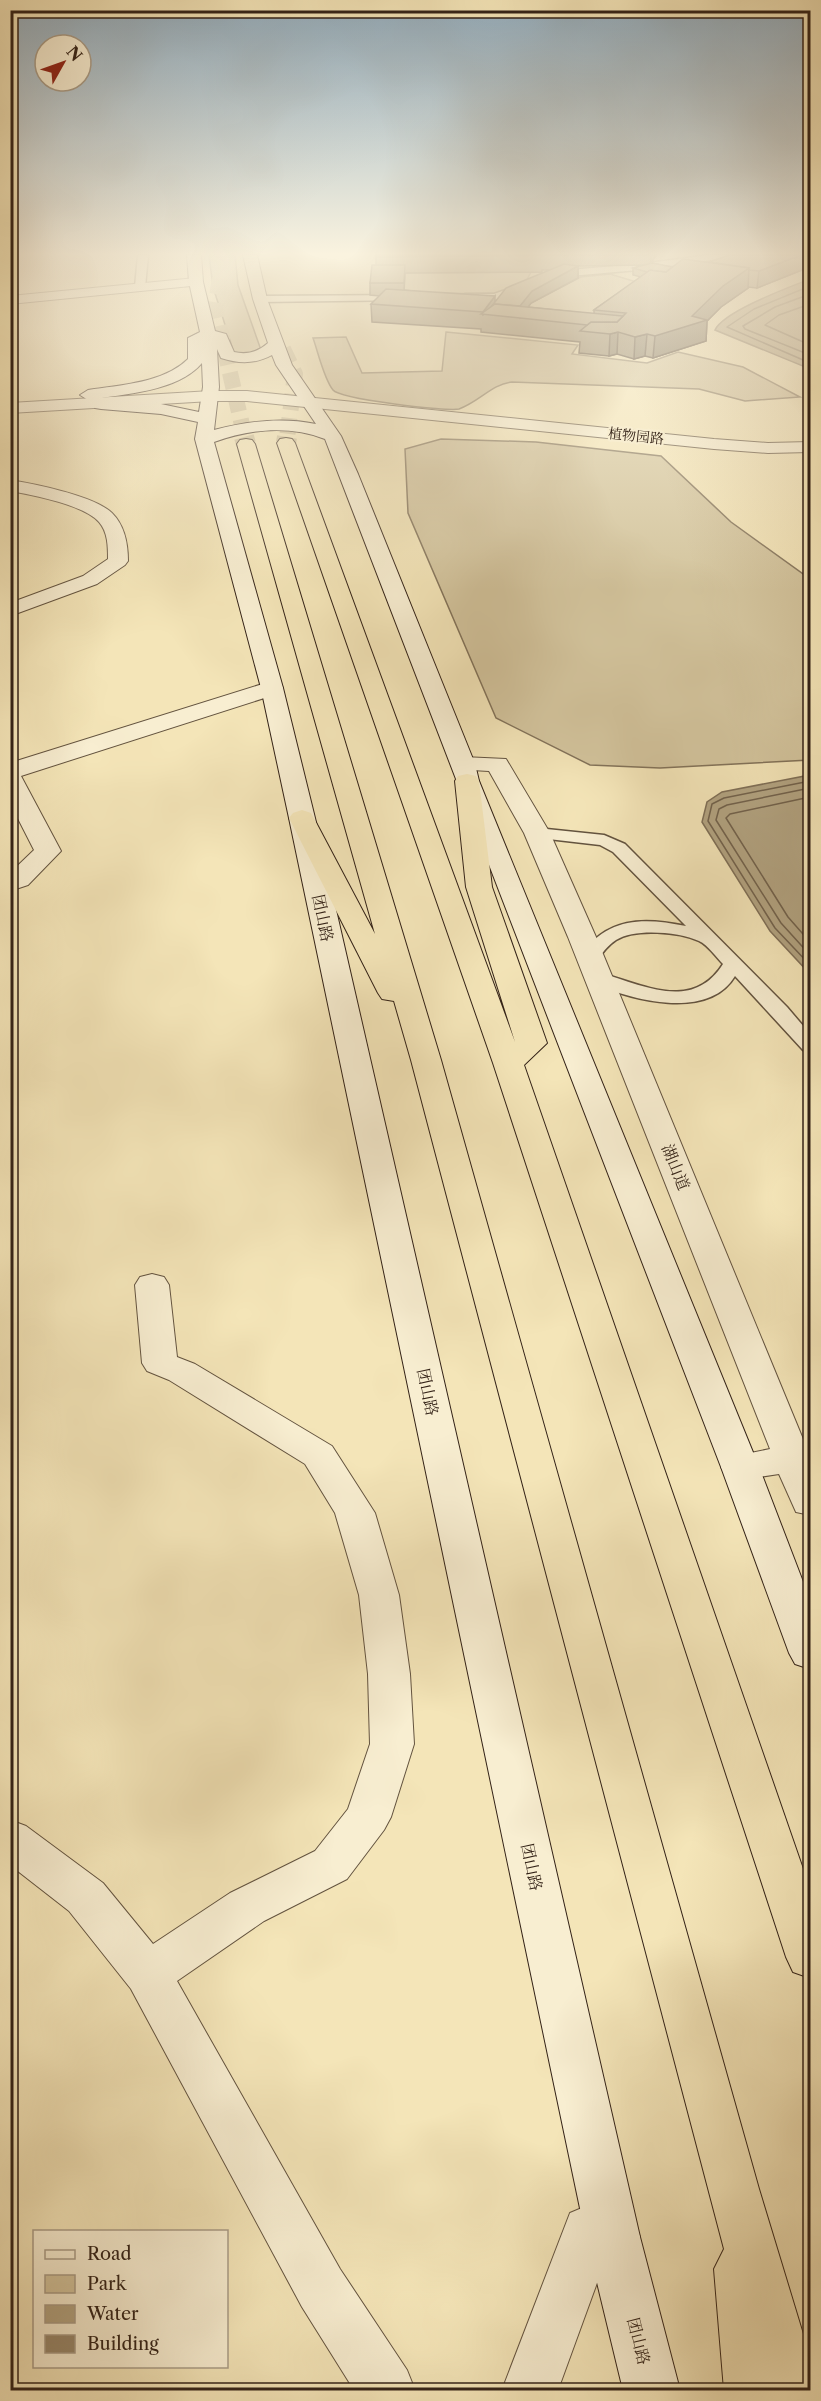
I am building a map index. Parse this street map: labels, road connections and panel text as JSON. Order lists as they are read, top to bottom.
{
  "streets": {
    "main road": ["植物园路", "团山路", "湖山道"]
  },
  "crossings": [
    ["植物园路", "团山路"]
  ],
  "legend": [
    "Road",
    "Park",
    "Water",
    "Building"
  ],
  "north": "top right"
}
